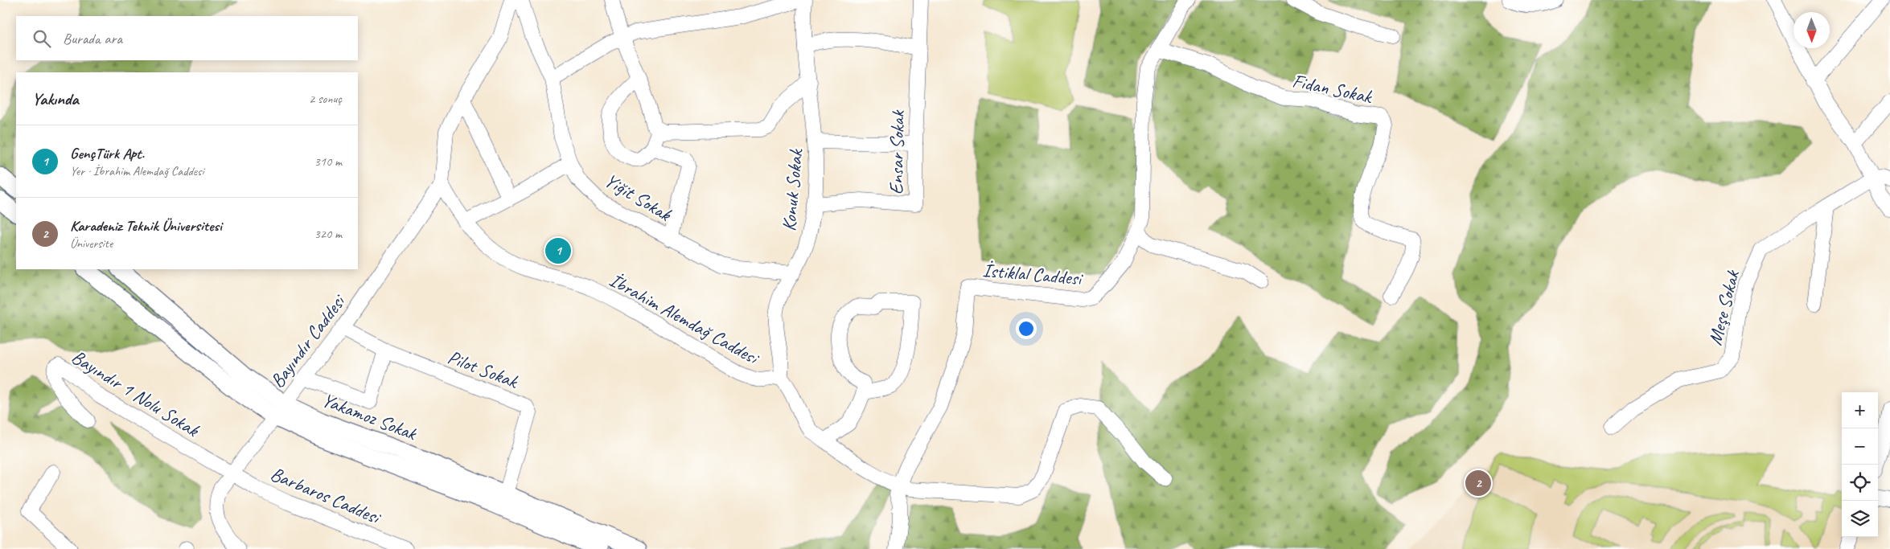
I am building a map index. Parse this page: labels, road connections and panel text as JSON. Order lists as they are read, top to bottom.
{
  "streets": {
    "main road": ["Yakamoz Sokak"],
    "street": [
      "Fidan Sokak",
      "Ensar Sokak",
      "Konuk Sokak",
      "Yiğit Sokak",
      "İstiklal Caddesi",
      "Meşe Sokak",
      "İbrahim Alemdağ Caddesi",
      "Bayındır Caddesi",
      "Pilot Sokak",
      "Bayındır 1 Nolu Sokak",
      "Barbaros Caddesi"
    ]
  },
  "crossings": [
    ["Fidan Sokak", "İstiklal Caddesi"],
    ["Ensar Sokak", "Konuk Sokak"],
    ["Konuk Sokak", "Yiğit Sokak"],
    ["Konuk Sokak", "İbrahim Alemdağ Caddesi"],
    ["İbrahim Alemdağ Caddesi", "Bayındır Caddesi"],
    ["Bayındır Caddesi", "Pilot Sokak"],
    ["Bayındır Caddesi", "Bayındır 1 Nolu Sokak"],
    ["Bayındır Caddesi", "Yakamoz Sokak"],
    ["Bayındır Caddesi", "Barbaros Caddesi"],
    ["Pilot Sokak", "Yakamoz Sokak"],
    ["Bayındır 1 Nolu Sokak", "Barbaros Caddesi"]
  ],
  "north": "bottom",
  "page": {
    "search": "Burada ara",
    "heading": ["Yakında", "2 sonuç"],
    "list": [
      {
        "mark": "1",
        "name": "GençTürk Apt.",
        "note": "Yer · İbrahim Alemdağ Caddesi",
        "value": "310 m"
      },
      {
        "mark": "2",
        "name": "Karadeniz Teknik Üniversitesi",
        "note": "Üniversite",
        "value": "320 m"
      }
    ],
    "pins": ["1", "2"],
    "map_buttons": ["+", "−"]
  }
}
